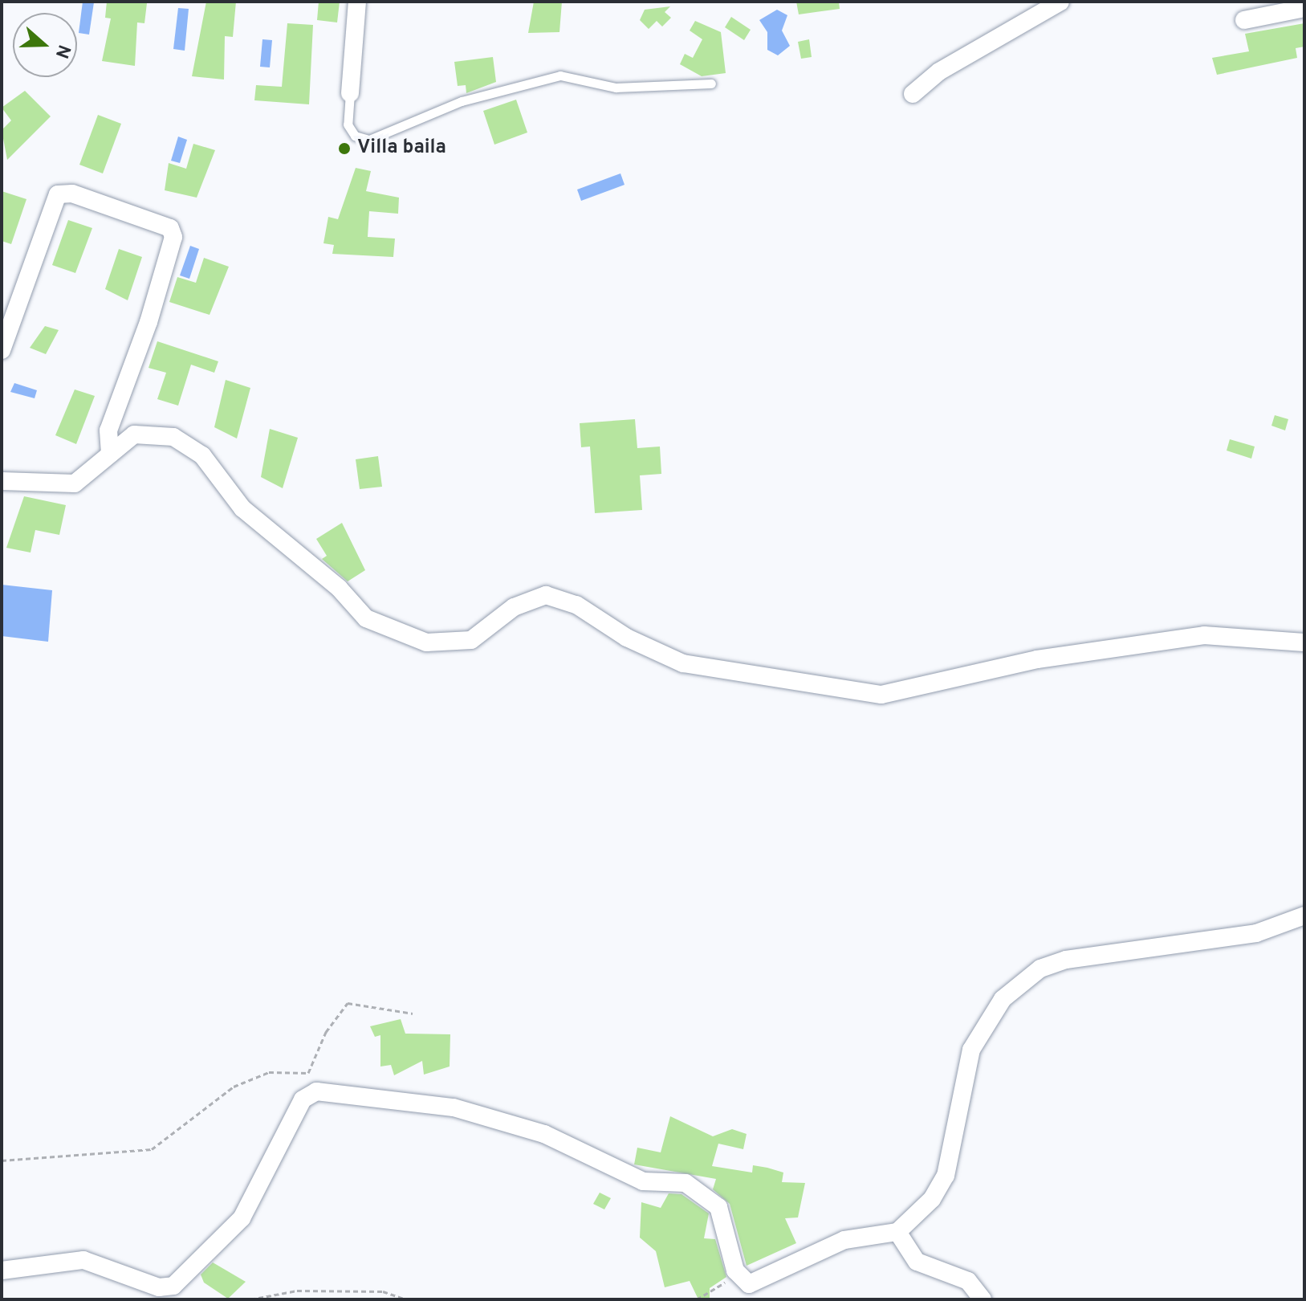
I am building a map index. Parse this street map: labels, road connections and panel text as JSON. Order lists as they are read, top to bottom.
{
  "places": ["Villa baila"],
  "north": "right"
}
